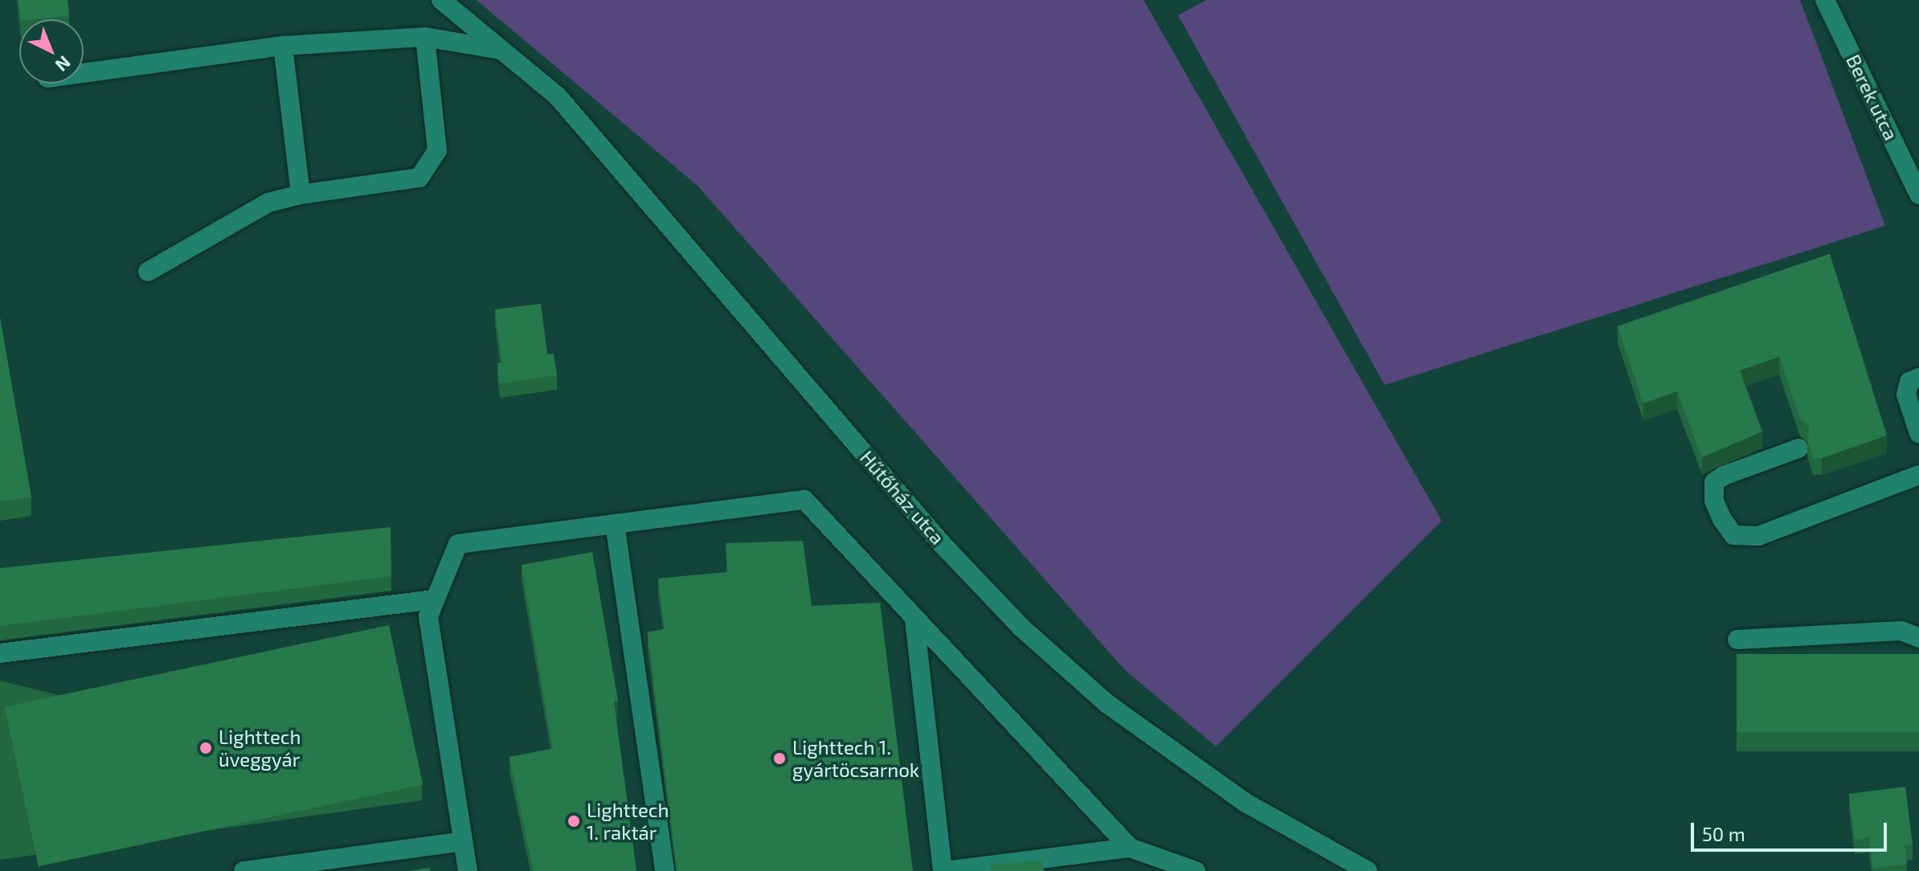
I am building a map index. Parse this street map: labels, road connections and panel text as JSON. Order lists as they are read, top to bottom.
{
  "streets": {
    "street": ["Berek utca", "Hűtőház utca"]
  },
  "places": ["Lighttech üveggyár", "Lighttech 1. gyártöcsarnok", "Lighttech 1. raktár"],
  "scale_bar": "50 m",
  "north": "bottom right"
}
